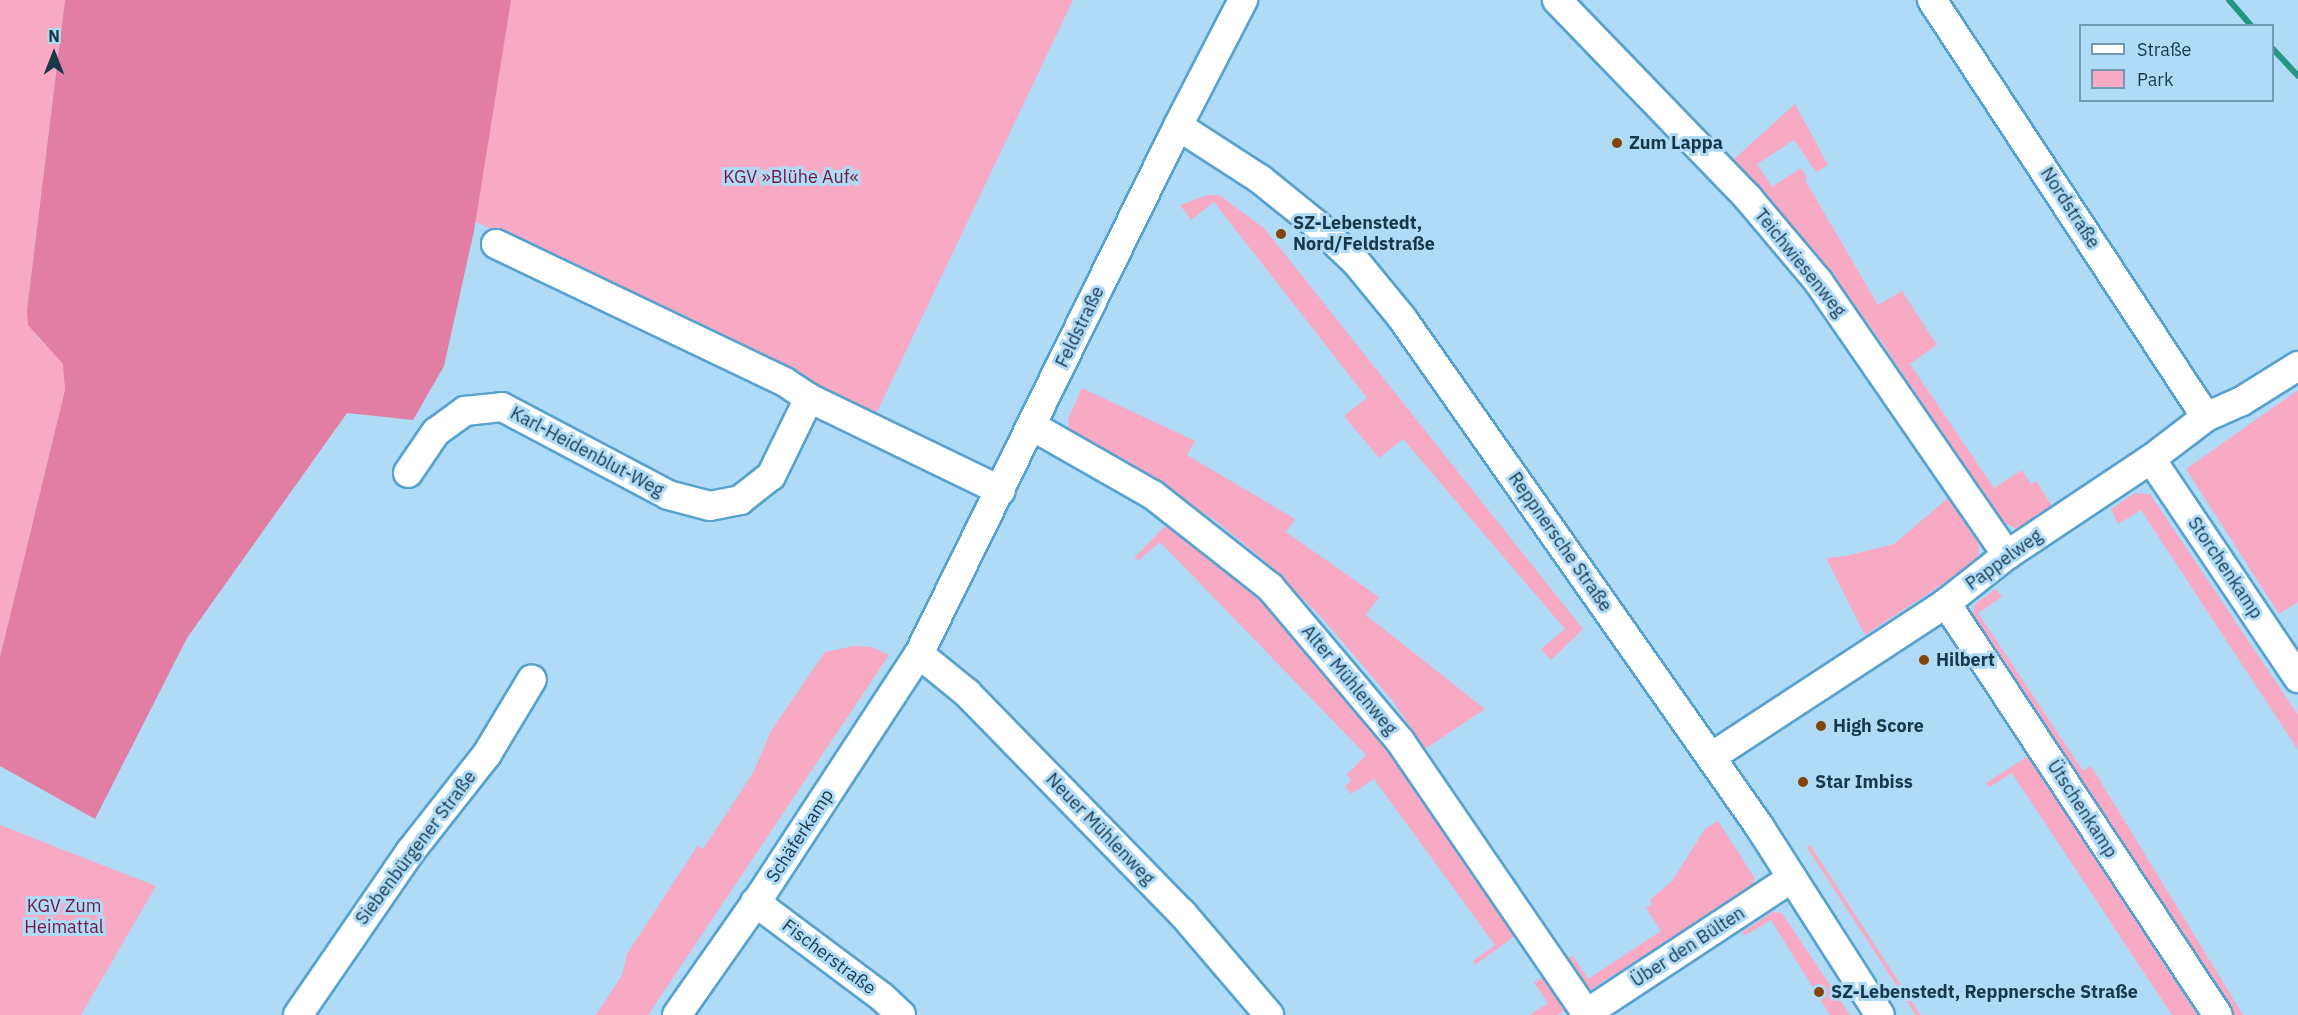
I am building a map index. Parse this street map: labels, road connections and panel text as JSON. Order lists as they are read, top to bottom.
{
  "streets": {
    "street": [
      "Nordstraße",
      "Teichwiesenweg",
      "Feldstraße",
      "Karl-Heidenblut-Weg",
      "Reppnersche Straße",
      "Pappelweg",
      "Storchenkamp",
      "Alter Mühlenweg",
      "Ütschenkamp",
      "Neuer Mühlenweg",
      "Schäferkamp",
      "Siebenbürgener Straße",
      "Über den Bülten",
      "Fischerstraße"
    ]
  },
  "crossings": [
    ["Nordstraße", "Pappelweg"],
    ["Teichwiesenweg", "Pappelweg"],
    ["Feldstraße", "Reppnersche Straße"],
    ["Feldstraße", "Alter Mühlenweg"],
    ["Feldstraße", "Neuer Mühlenweg"],
    ["Feldstraße", "Schäferkamp"],
    ["Reppnersche Straße", "Pappelweg"],
    ["Reppnersche Straße", "Über den Bülten"],
    ["Pappelweg", "Storchenkamp"],
    ["Pappelweg", "Ütschenkamp"],
    ["Alter Mühlenweg", "Über den Bülten"],
    ["Neuer Mühlenweg", "Schäferkamp"],
    ["Schäferkamp", "Fischerstraße"]
  ],
  "parks": ["KGV »Blühe Auf«", "KGV Zum Heimattal"],
  "places": [
    "Zum Lappa",
    "SZ-Lebenstedt, Nord/Feldstraße",
    "Hilbert",
    "High Score",
    "Star Imbiss",
    "SZ-Lebenstedt, Reppnersche Straße"
  ],
  "legend": ["Straße", "Park"],
  "north": "top"
}
